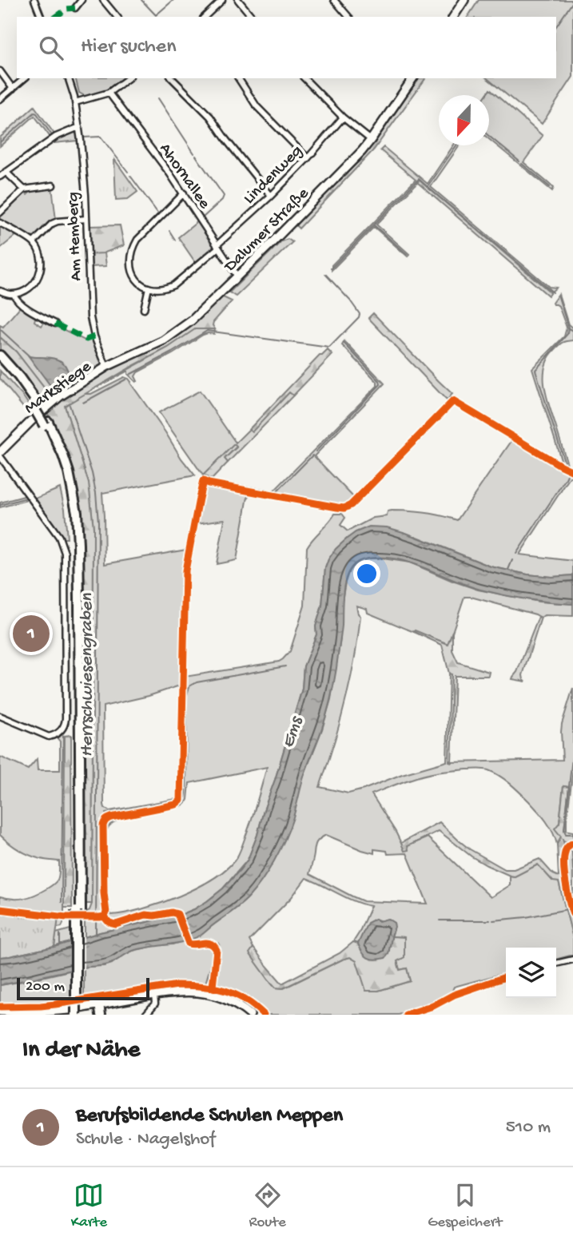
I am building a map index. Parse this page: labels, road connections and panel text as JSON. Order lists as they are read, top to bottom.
{
  "streets": {
    "street": [
      "Lindenweg",
      "Ahornallee",
      "Dalumer Straße",
      "Am Hemberg",
      "Markstiege"
    ]
  },
  "crossings": [
    ["Lindenweg", "Ahornallee"],
    ["Ahornallee", "Dalumer Straße"],
    ["Dalumer Straße", "Am Hemberg"],
    ["Dalumer Straße", "Markstiege"],
    ["Am Hemberg", "Markstiege"]
  ],
  "water": ["Herrschwiesengraben", "Ems"],
  "scale_bar": "200 m",
  "north": "bottom",
  "page": {
    "search": "Hier suchen",
    "pins": "1",
    "scale": "200 m",
    "heading": "In der Nähe",
    "list": [
      {
        "mark": "1",
        "name": "Berufsbildende Schulen Meppen",
        "note": "Schule · Nagelshof",
        "value": "510 m"
      }
    ],
    "nav": ["Karte", "Route", "Gespeichert"]
  }
}
